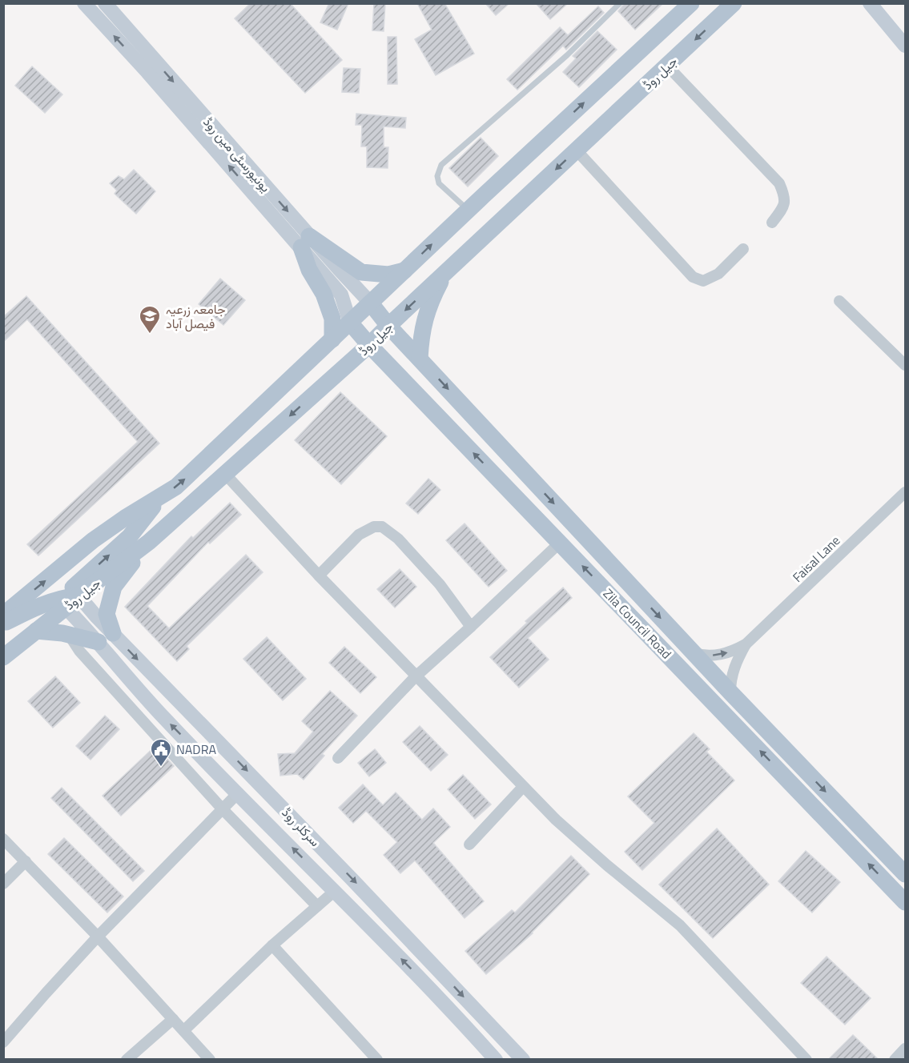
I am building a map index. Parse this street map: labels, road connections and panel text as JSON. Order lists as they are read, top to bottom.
{
  "streets": {
    "main road": [
      "جیل روڈ",
      "یونیورسٹی مین روڈ",
      "Zila Council Road",
      "سرکلر روڈ"
    ],
    "street": ["Faisal Lane"]
  },
  "crossings": [
    ["جیل روڈ", "Zila Council Road"],
    ["جیل روڈ", "سرکلر روڈ"],
    ["یونیورسٹی مین روڈ", "Zila Council Road"],
    ["Faisal Lane", "Zila Council Road"]
  ],
  "places": {
    "school or university": ["جامعہ زرعیہ فیصل آباد"],
    "public building": ["NADRA"]
  }
}
